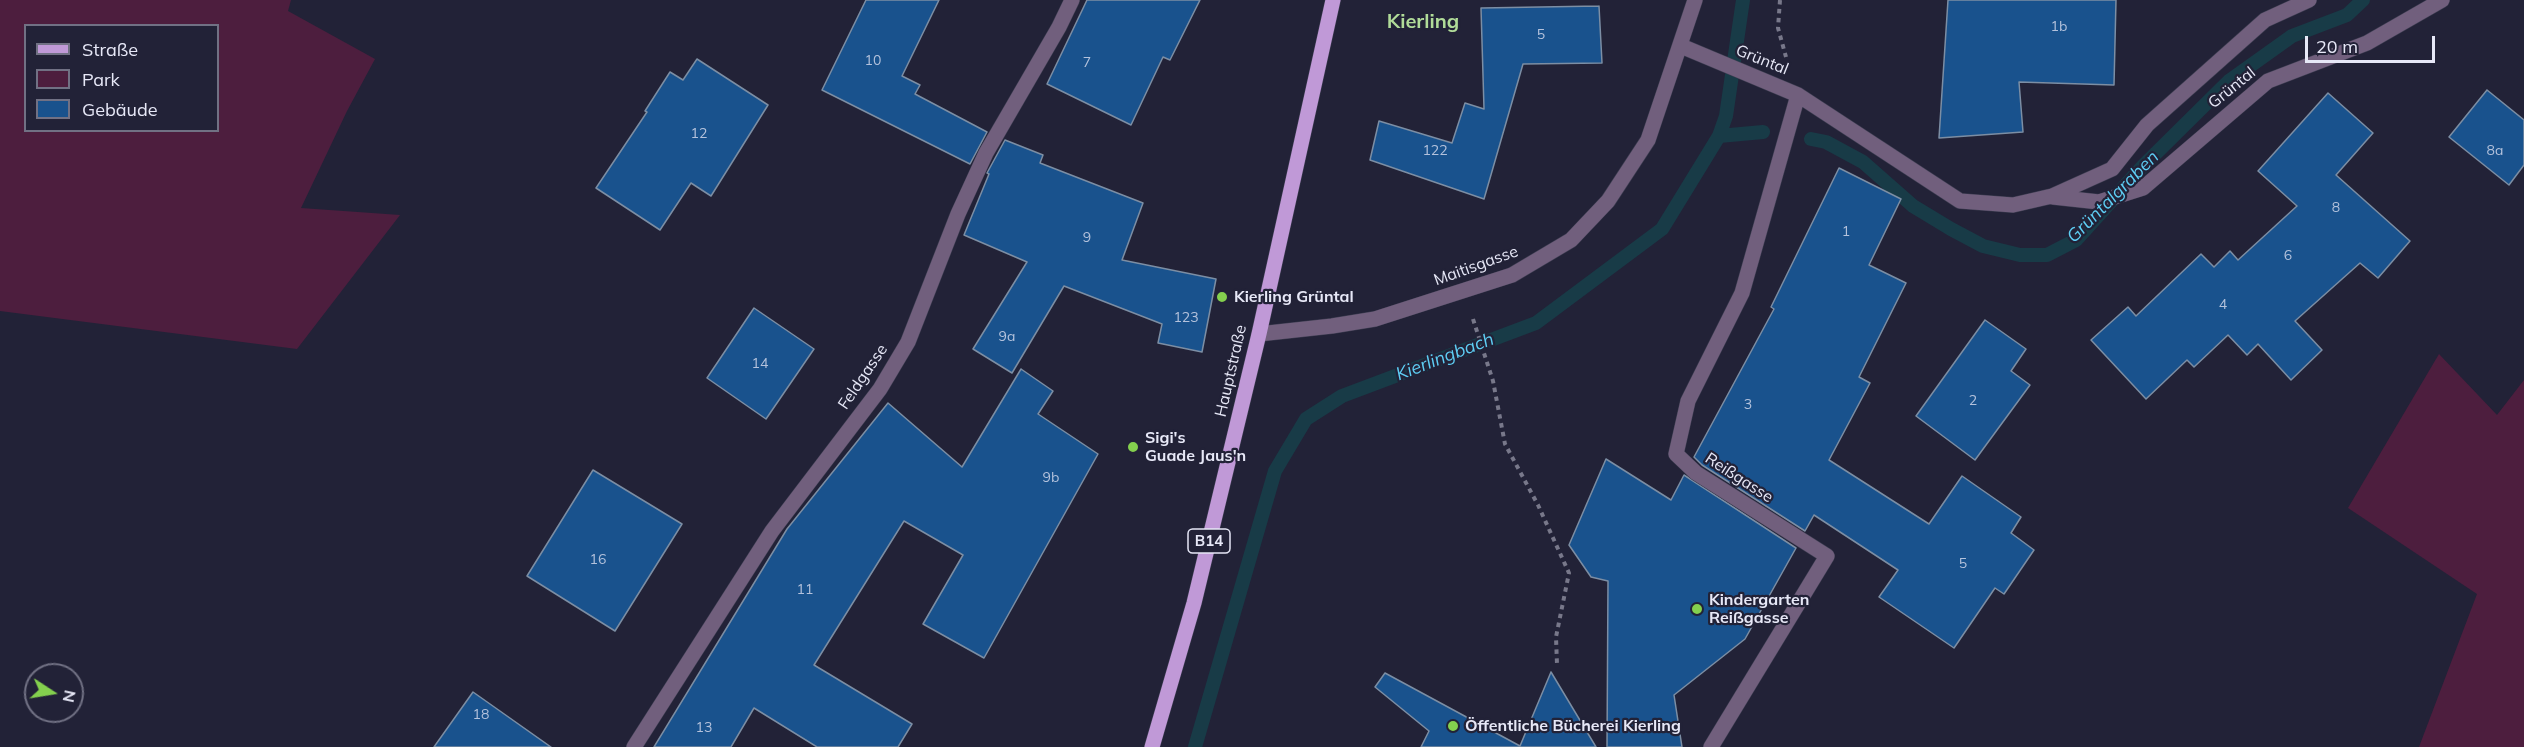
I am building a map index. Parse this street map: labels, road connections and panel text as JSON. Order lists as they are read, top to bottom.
{
  "streets": {
    "main road": ["Hauptstraße", "B14"],
    "street": [
      "Grüntal",
      "Maitisgasse",
      "Feldgasse",
      "Reißgasse"
    ]
  },
  "crossings": [
    ["Grüntal", "Maitisgasse"],
    ["Grüntal", "Reißgasse"],
    ["Maitisgasse", "Hauptstraße"]
  ],
  "districts": ["Kierling"],
  "water": ["Grüntalgraben", "Kierlingbach"],
  "places": [
    "Kierling Grüntal",
    "Sigi's Guade Jaus'n",
    "Kindergarten Reißgasse",
    "Öffentliche Bücherei Kierling"
  ],
  "house_numbers": [
    "1b",
    "5",
    "10",
    "7",
    "12",
    "122",
    "8a",
    "8",
    "1",
    "9",
    "6",
    "4",
    "123",
    "9a",
    "14",
    "2",
    "3",
    "9b",
    "16",
    "5",
    "11",
    "18",
    "13"
  ],
  "legend": ["Straße", "Park", "Gebäude"],
  "scale_bar": "20 m",
  "north": "right"
}
